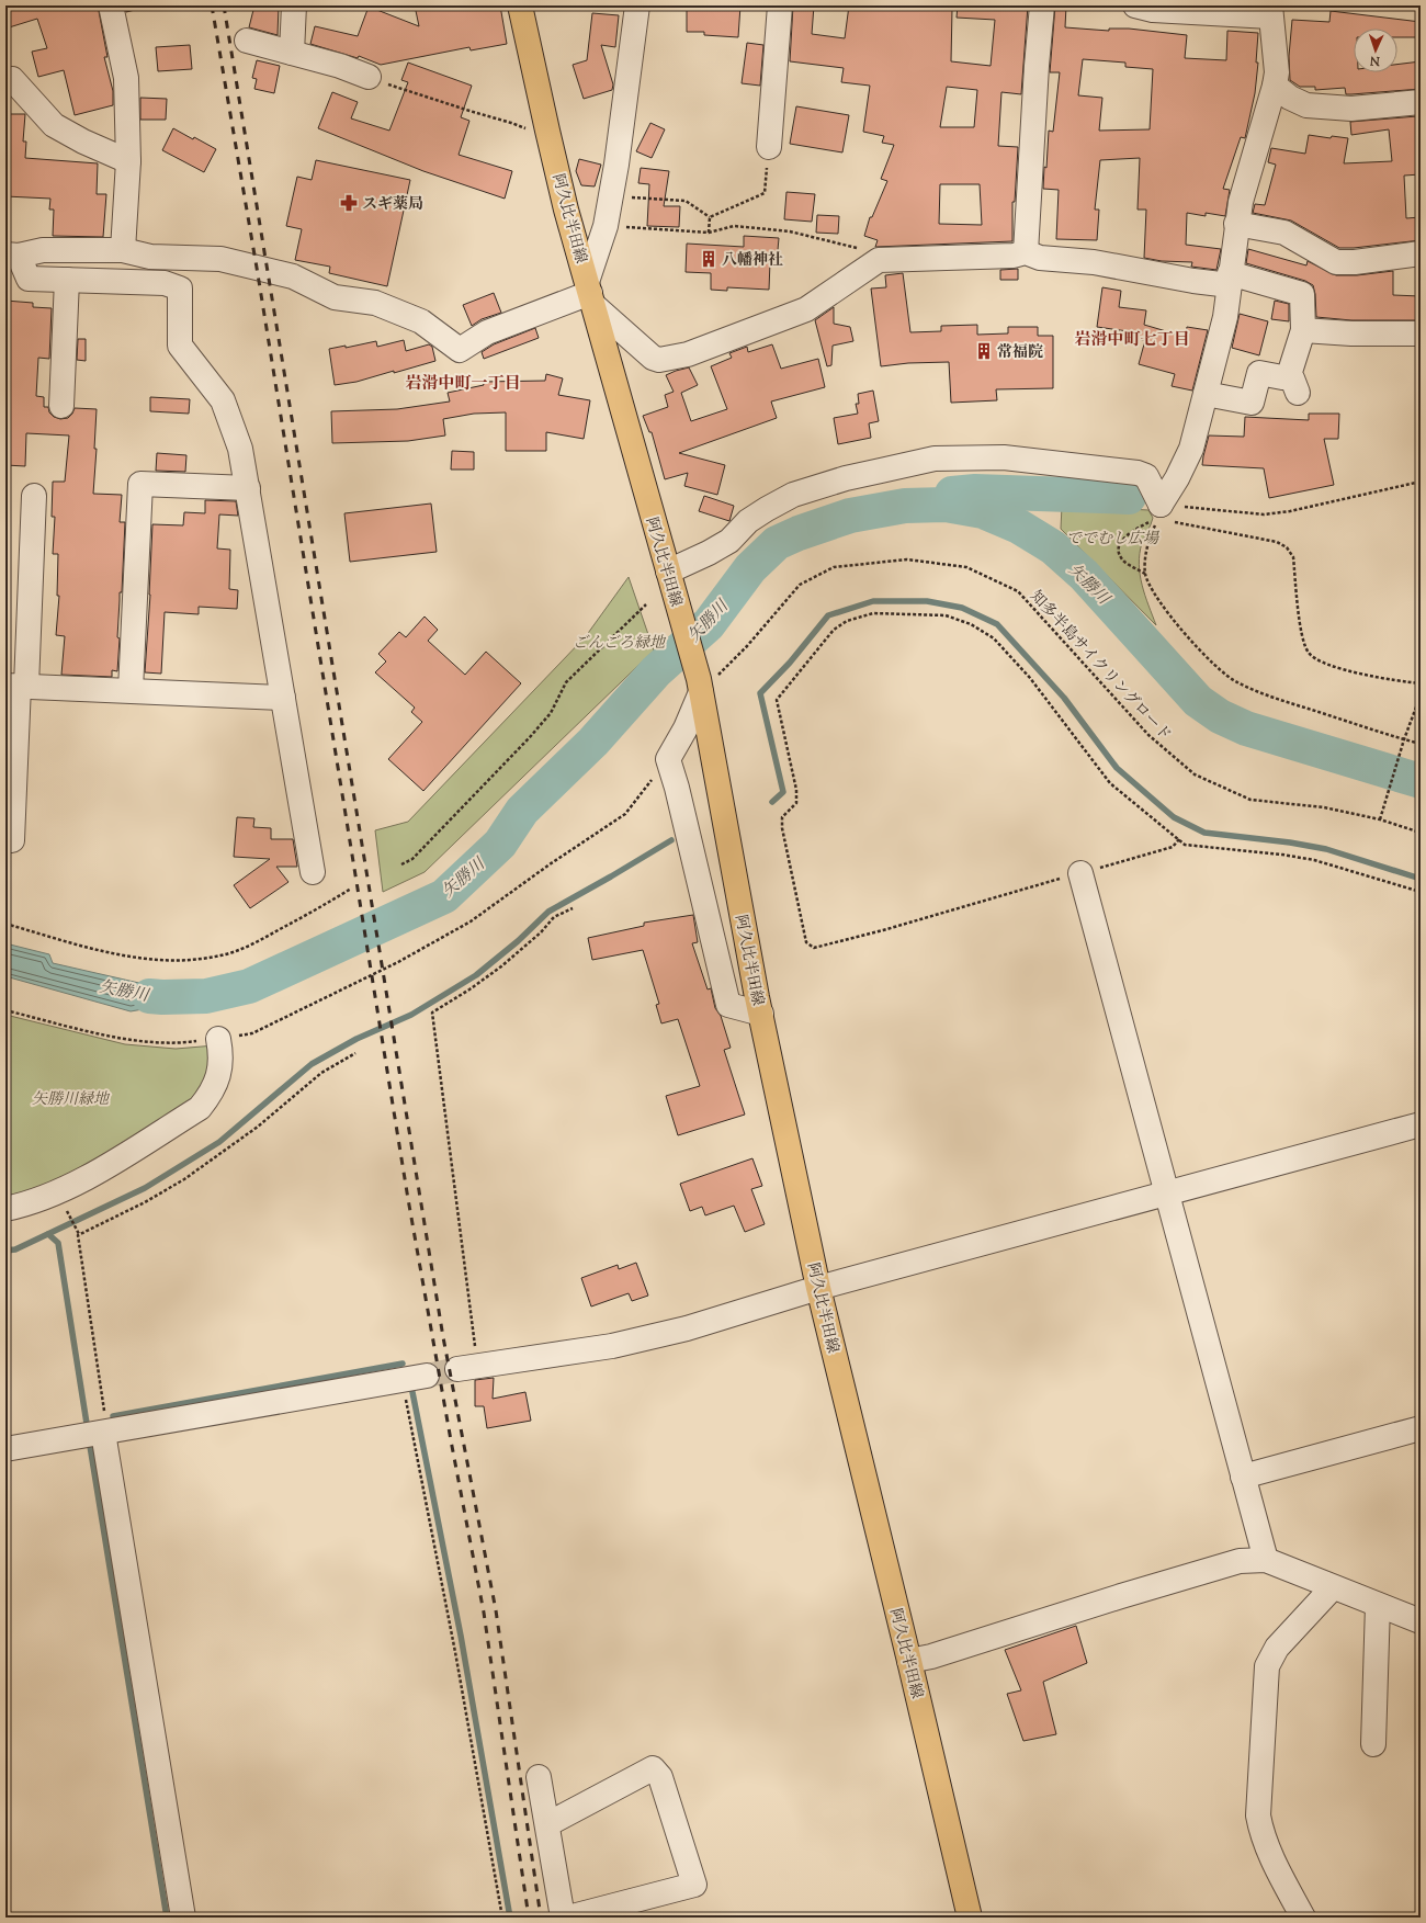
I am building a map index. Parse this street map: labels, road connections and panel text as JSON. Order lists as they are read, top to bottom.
{
  "streets": {
    "main road": ["阿久比半田線"],
    "path": ["知多半島サイクリングロード"]
  },
  "crossings": [
    ["阿久比半田線", "知多半島サイクリングロード"]
  ],
  "districts": ["岩滑中町七丁目", "岩滑中町一丁目"],
  "water": ["矢勝川"],
  "parks": ["ででむし広場", "ごんごろ緑地", "矢勝川緑地"],
  "places": {
    "pharmacy": ["スギ薬局"],
    "building": ["八幡神社", "常福院"]
  },
  "north": "bottom"
}
